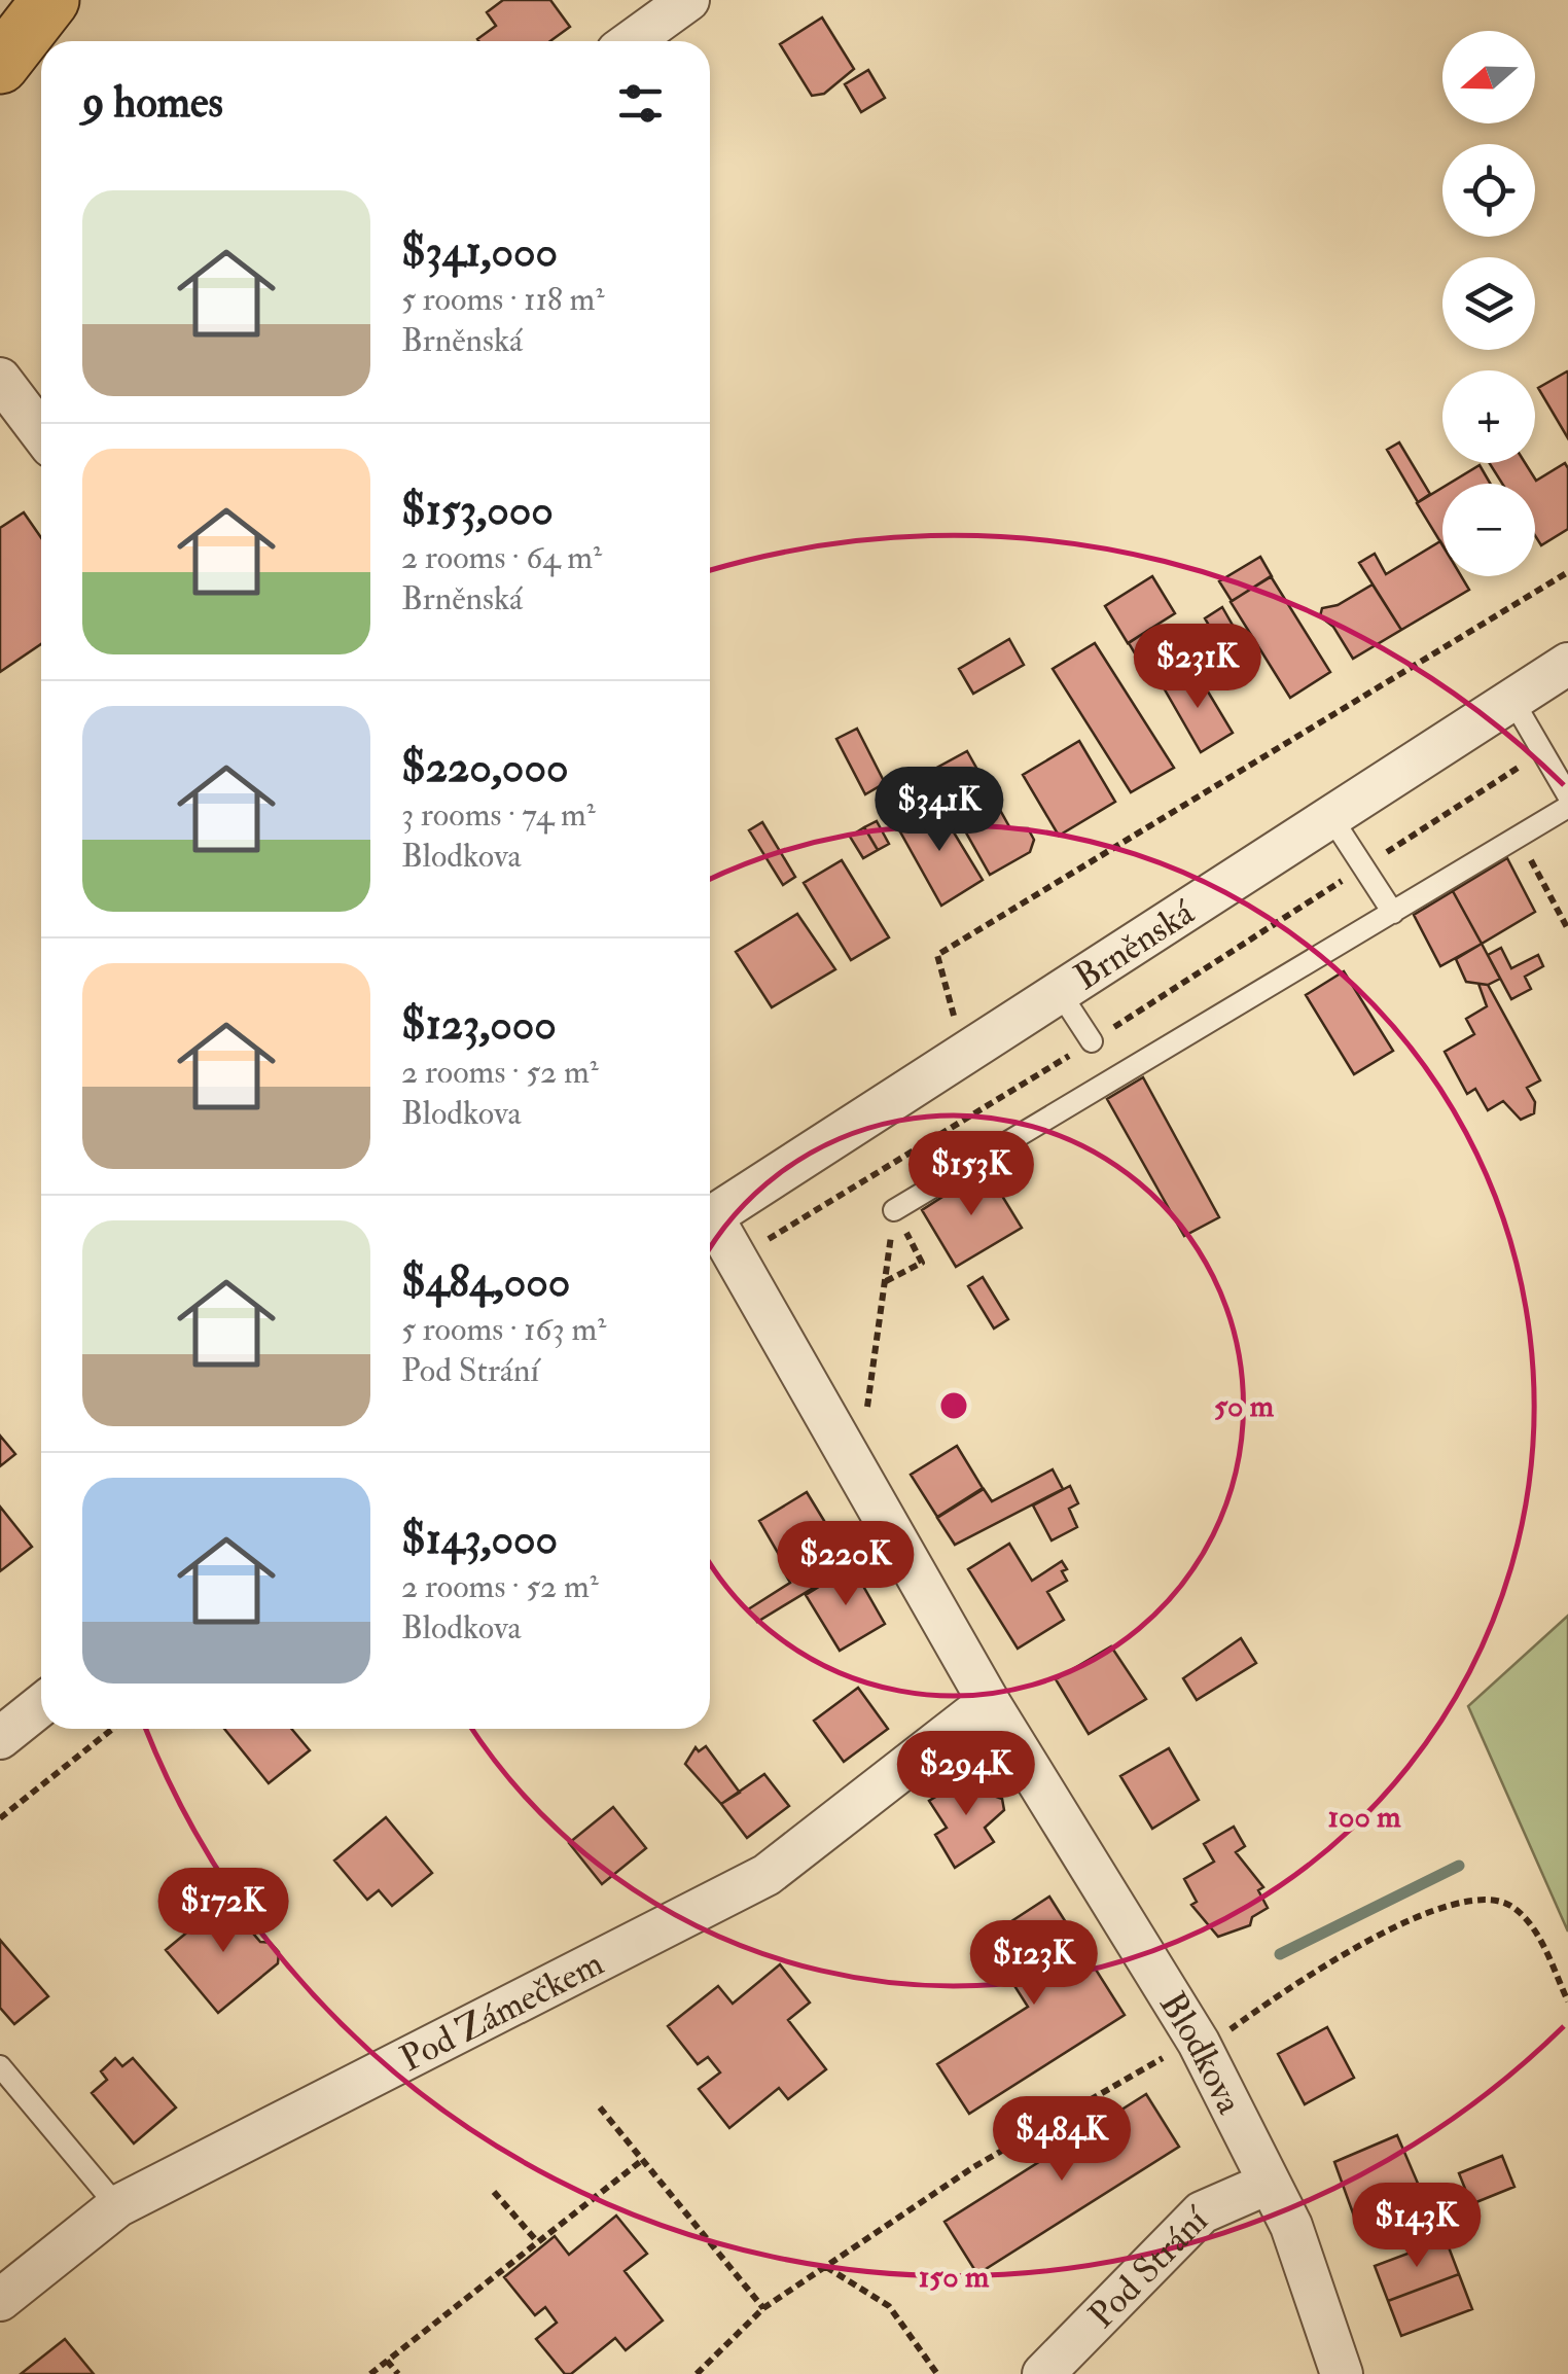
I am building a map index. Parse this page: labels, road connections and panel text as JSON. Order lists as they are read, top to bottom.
{
  "streets": {
    "street": [
      "Brněnská",
      "Pod Zámečkem",
      "Blodkova",
      "Pod Strání"
    ]
  },
  "crossings": [
    ["Pod Zámečkem", "Blodkova"],
    ["Blodkova", "Pod Strání"]
  ],
  "north": "left",
  "page": {
    "map_buttons": ["+", "−"],
    "heading": "9 homes",
    "list": [
      {
        "name": "$341,000",
        "note": "5 rooms · 118 m² · Brněnská"
      },
      {
        "name": "$153,000",
        "note": "2 rooms · 64 m² · Brněnská"
      },
      {
        "name": "$220,000",
        "note": "3 rooms · 74 m² · Blodkova"
      },
      {
        "name": "$123,000",
        "note": "2 rooms · 52 m² · Blodkova"
      },
      {
        "name": "$484,000",
        "note": "5 rooms · 163 m² · Pod Strání"
      },
      {
        "name": "$143,000",
        "note": "2 rooms · 52 m² · Blodkova"
      }
    ],
    "price": [
      "$231K",
      "$341K",
      "$153K",
      "$220K",
      "$294K",
      "$172K",
      "$123K",
      "$484K",
      "$143K"
    ]
  },
  "rings": ["50 m", "100 m", "150 m"]
}
